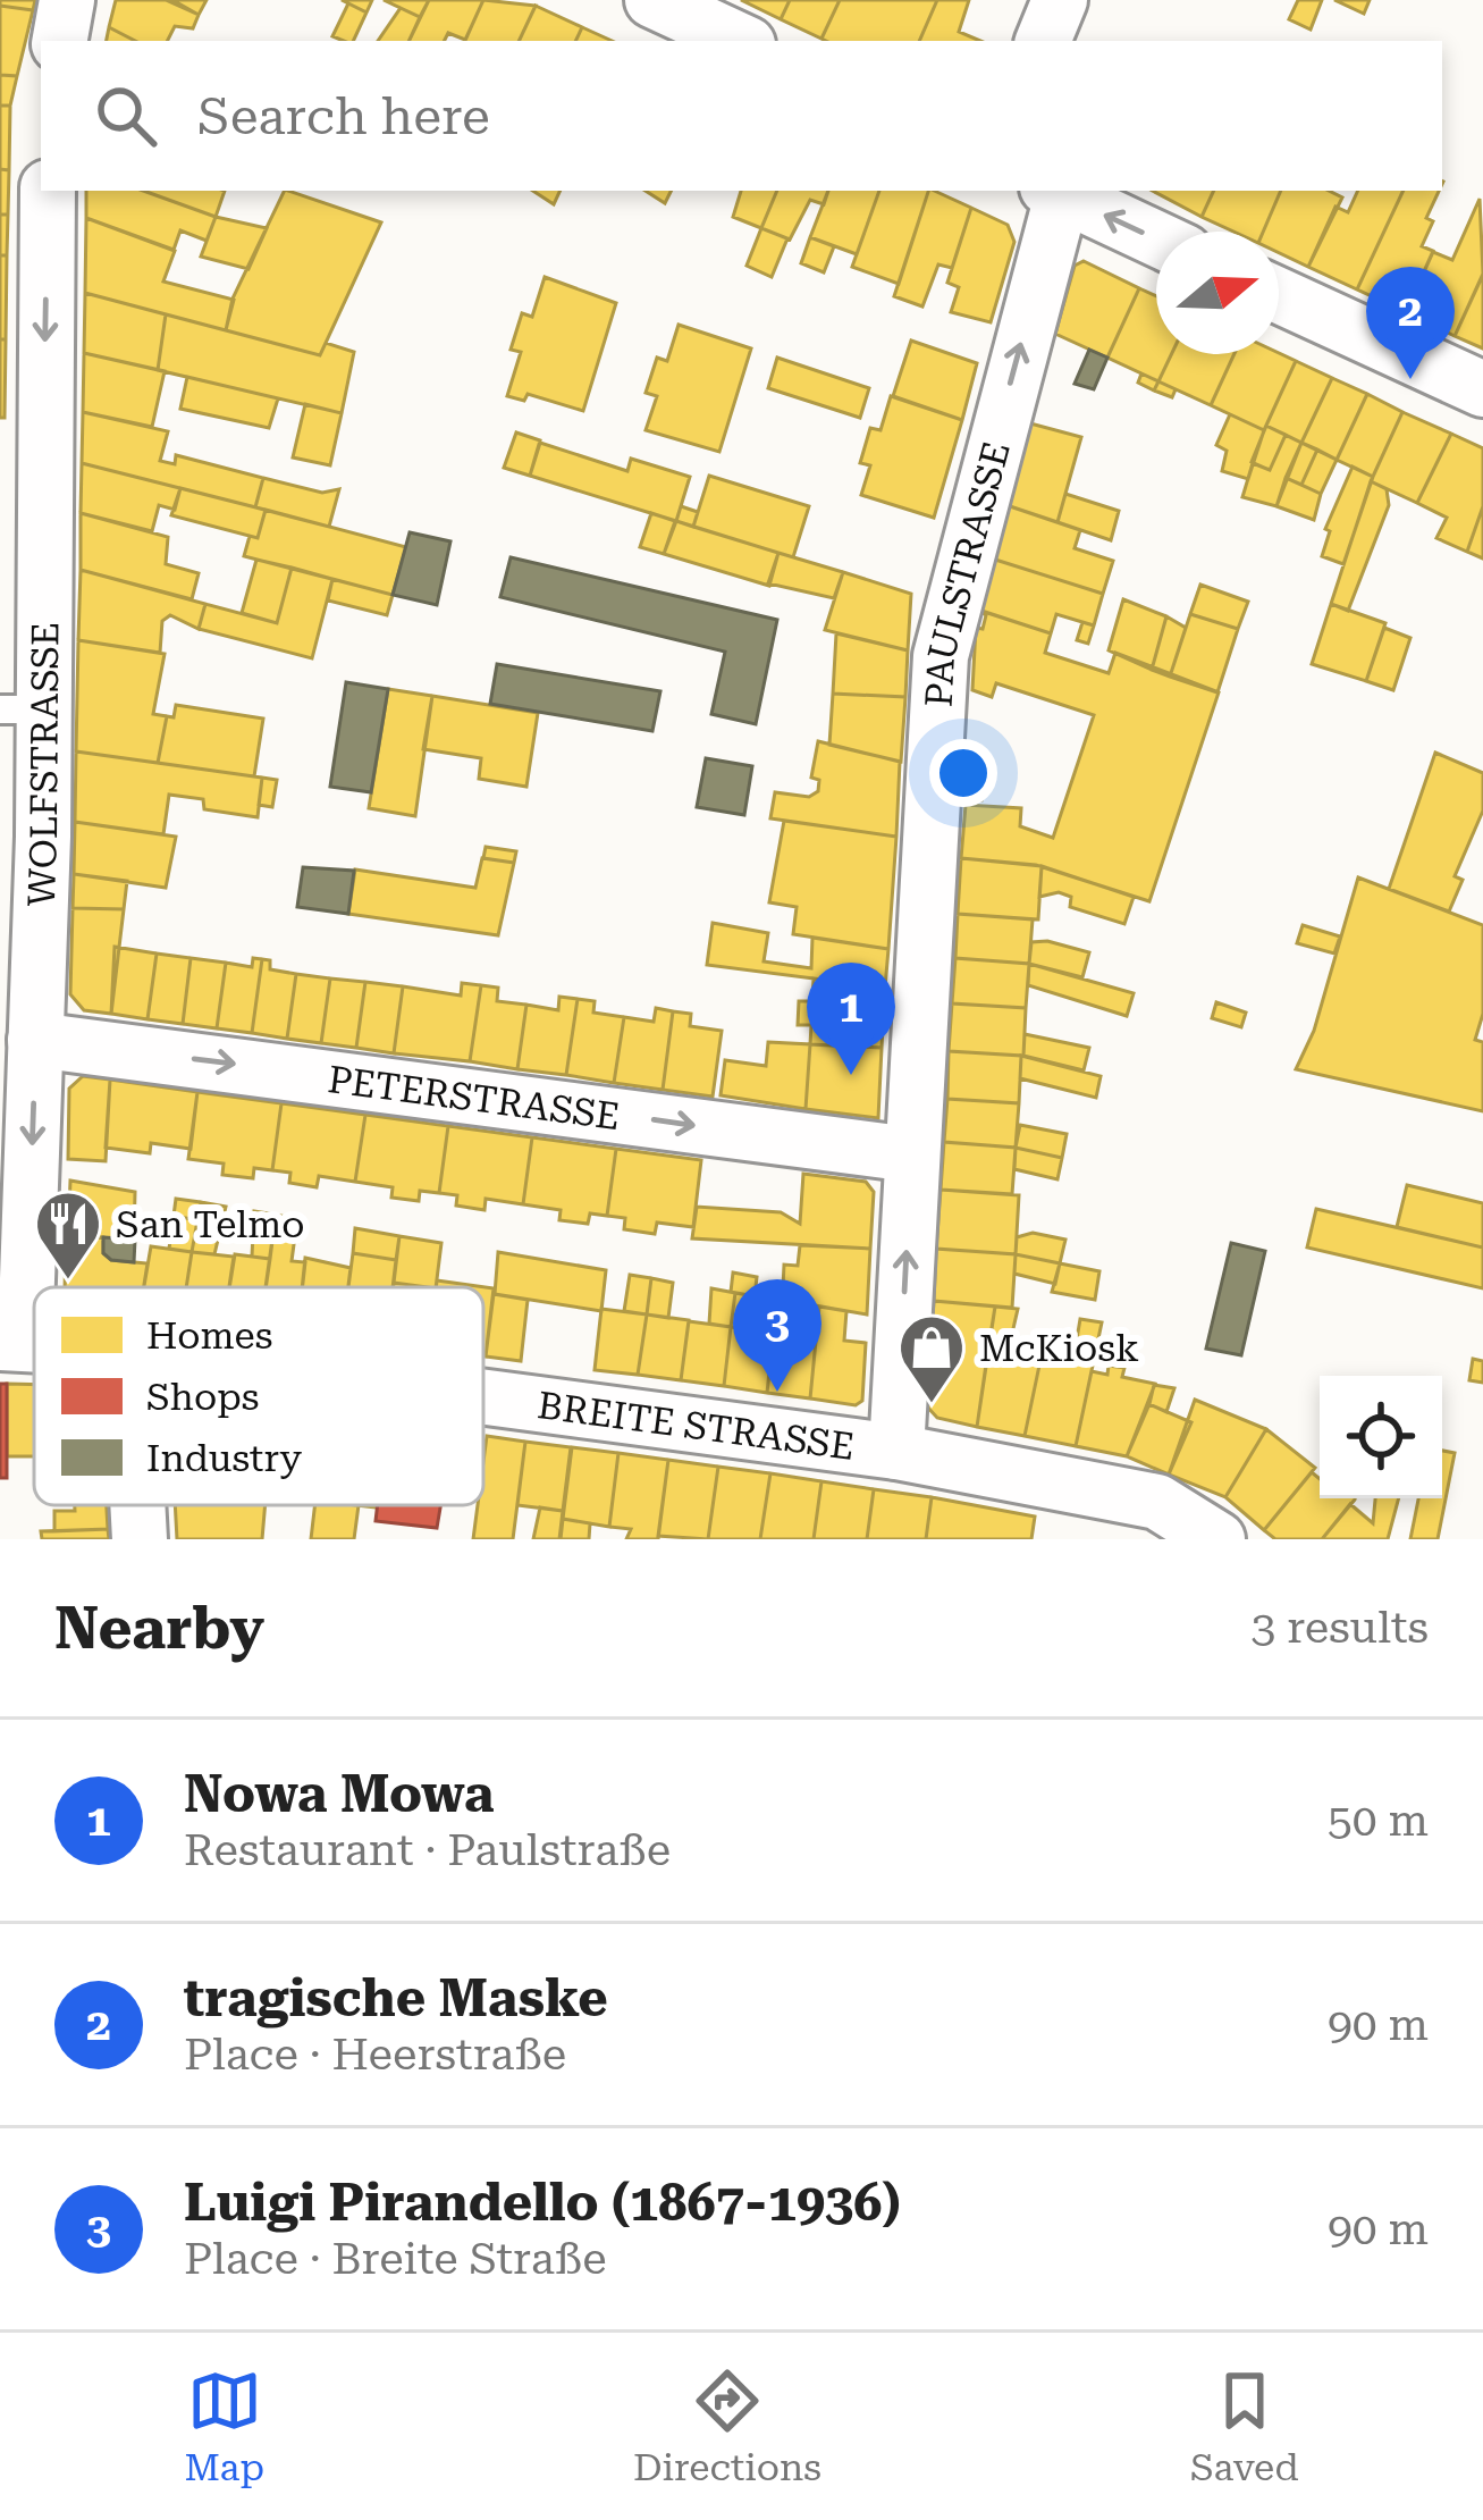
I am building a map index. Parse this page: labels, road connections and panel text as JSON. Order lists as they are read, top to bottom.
{
  "streets": {
    "street": [
      "PAULSTRASSE",
      "WOLFSTRASSE",
      "PETERSTRASSE",
      "BREITE STRASSE"
    ]
  },
  "crossings": [
    ["PAULSTRASSE", "PETERSTRASSE"],
    ["PAULSTRASSE", "BREITE STRASSE"],
    ["WOLFSTRASSE", "PETERSTRASSE"]
  ],
  "one_way": ["PAULSTRASSE", "WOLFSTRASSE", "PETERSTRASSE"],
  "places": {
    "restaurant": ["San Telmo"],
    "shop": ["McKiosk"]
  },
  "legend": ["Homes", "Shops", "Industry"],
  "north": "right",
  "page": {
    "search": "Search here",
    "pins": ["2", "1", "3"],
    "heading": ["Nearby", "3 results"],
    "list": [
      {
        "mark": "1",
        "name": "Nowa Mowa",
        "note": "Restaurant · Paulstraße",
        "value": "50 m"
      },
      {
        "mark": "2",
        "name": "tragische Maske",
        "note": "Place · Heerstraße",
        "value": "90 m"
      },
      {
        "mark": "3",
        "name": "Luigi Pirandello (1867-1936)",
        "note": "Place · Breite Straße",
        "value": "90 m"
      }
    ],
    "nav": ["Map", "Directions", "Saved"]
  }
}
